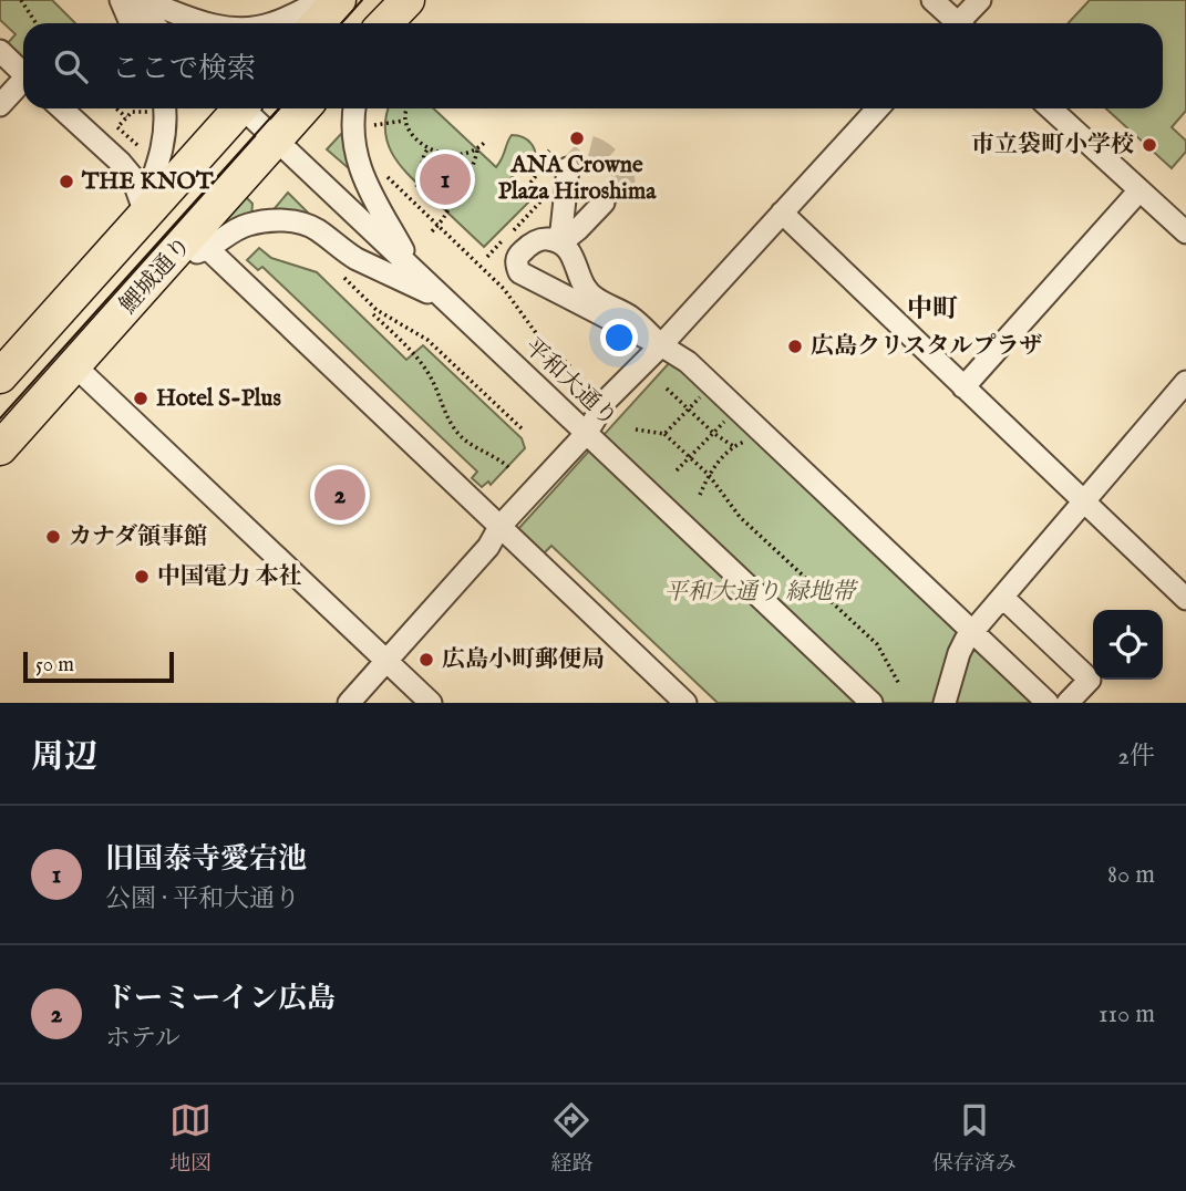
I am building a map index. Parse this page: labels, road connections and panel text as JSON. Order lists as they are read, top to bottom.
{
  "streets": {
    "highway": ["鯉城通り"],
    "street": ["平和大通り"]
  },
  "crossings": [
    ["鯉城通り", "平和大通り"]
  ],
  "districts": ["中町"],
  "parks": ["平和大通り 緑地帯"],
  "places": [
    "ANA Crowne Plaza Hiroshima",
    "市立袋町小学校",
    "THE KNOT",
    "広島クリスタルプラザ",
    "Hotel S-Plus",
    "カナダ領事館",
    "中国電力 本社",
    "広島小町郵便局"
  ],
  "scale_bar": "50 m",
  "page": {
    "search": "ここで検索",
    "pins": ["1", "2"],
    "scale": "50 m",
    "heading": ["周辺", "2件"],
    "list": [
      {
        "mark": "1",
        "name": "旧国泰寺愛宕池",
        "note": "公園 · 平和大通り",
        "value": "80 m"
      },
      {
        "mark": "2",
        "name": "ドーミーイン広島",
        "note": "ホテル",
        "value": "110 m"
      }
    ],
    "nav": ["地図", "経路", "保存済み"]
  }
}
